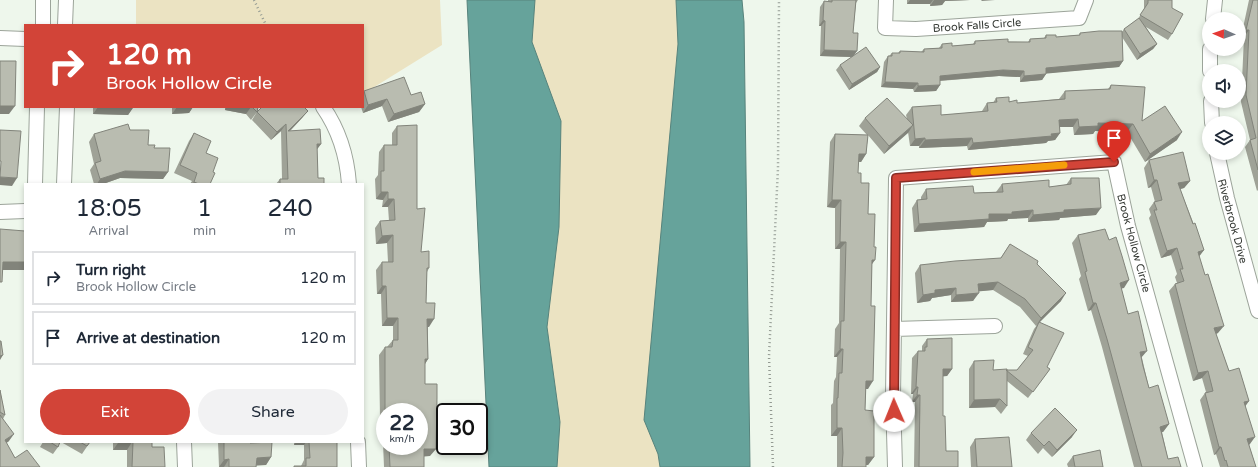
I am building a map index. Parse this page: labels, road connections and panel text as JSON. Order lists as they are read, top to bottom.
{
  "streets": {
    "street": ["Brook Falls Circle", "Riverbrook Drive", "Brook Hollow Circle"]
  },
  "north": "left",
  "page": {
    "turn": ["120 m", "Brook Hollow Circle"],
    "eta": [
      "18:05",
      "Arrival",
      "1",
      "min",
      "240",
      "m"
    ],
    "list": [
      {
        "name": "Turn right",
        "note": "Brook Hollow Circle",
        "value": "120 m"
      },
      {
        "name": "Arrive at destination",
        "value": "120 m"
      }
    ],
    "buttons": ["Exit", "Share"],
    "speed": "22 km/h",
    "limit": "30"
  }
}
